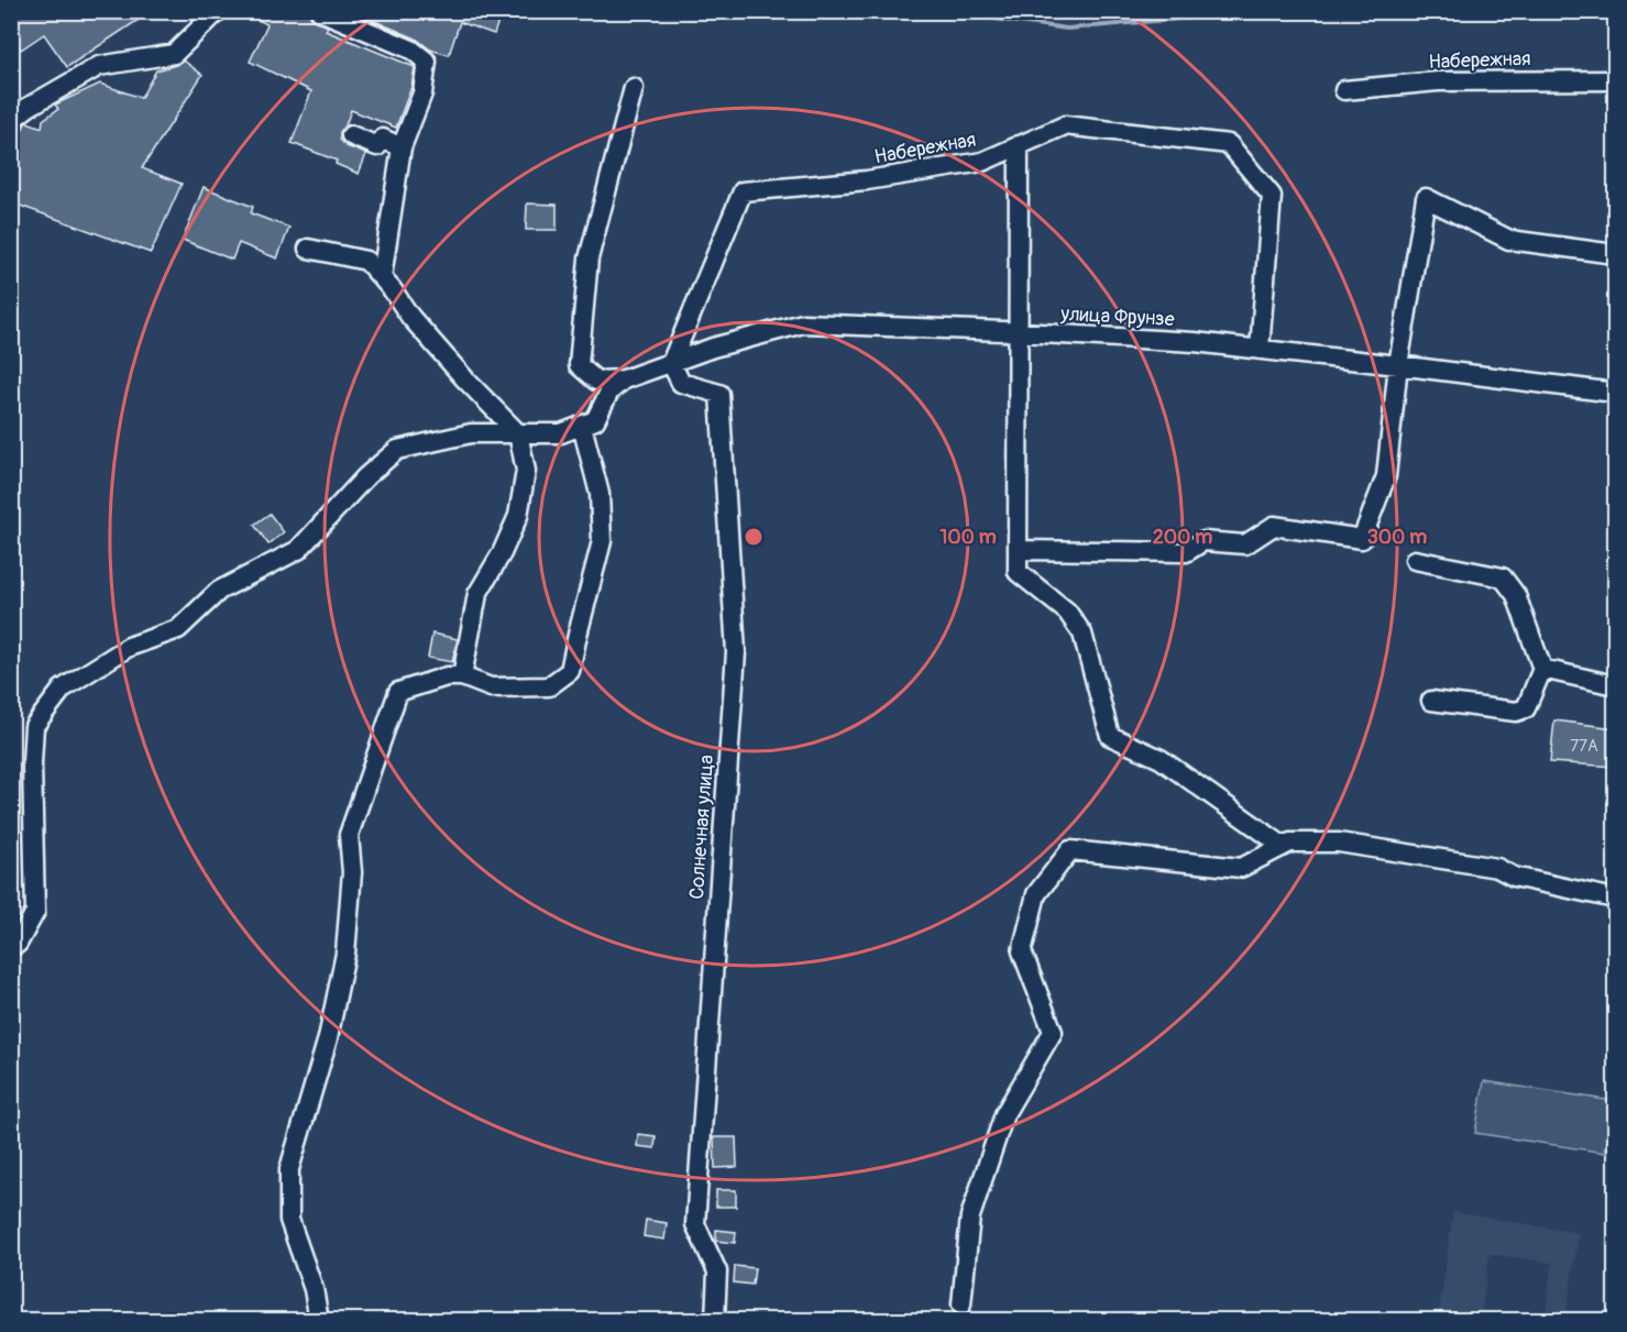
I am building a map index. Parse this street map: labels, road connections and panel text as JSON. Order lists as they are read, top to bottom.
{
  "streets": {
    "street": ["Набережная", "улица Фрунзе", "Солнечная улица"]
  },
  "crossings": [
    ["Набережная", "улица Фрунзе"],
    ["Набережная", "Солнечная улица"],
    ["улица Фрунзе", "Солнечная улица"]
  ],
  "house_numbers": ["77А"],
  "rings": ["100 m", "200 m", "300 m"]
}
